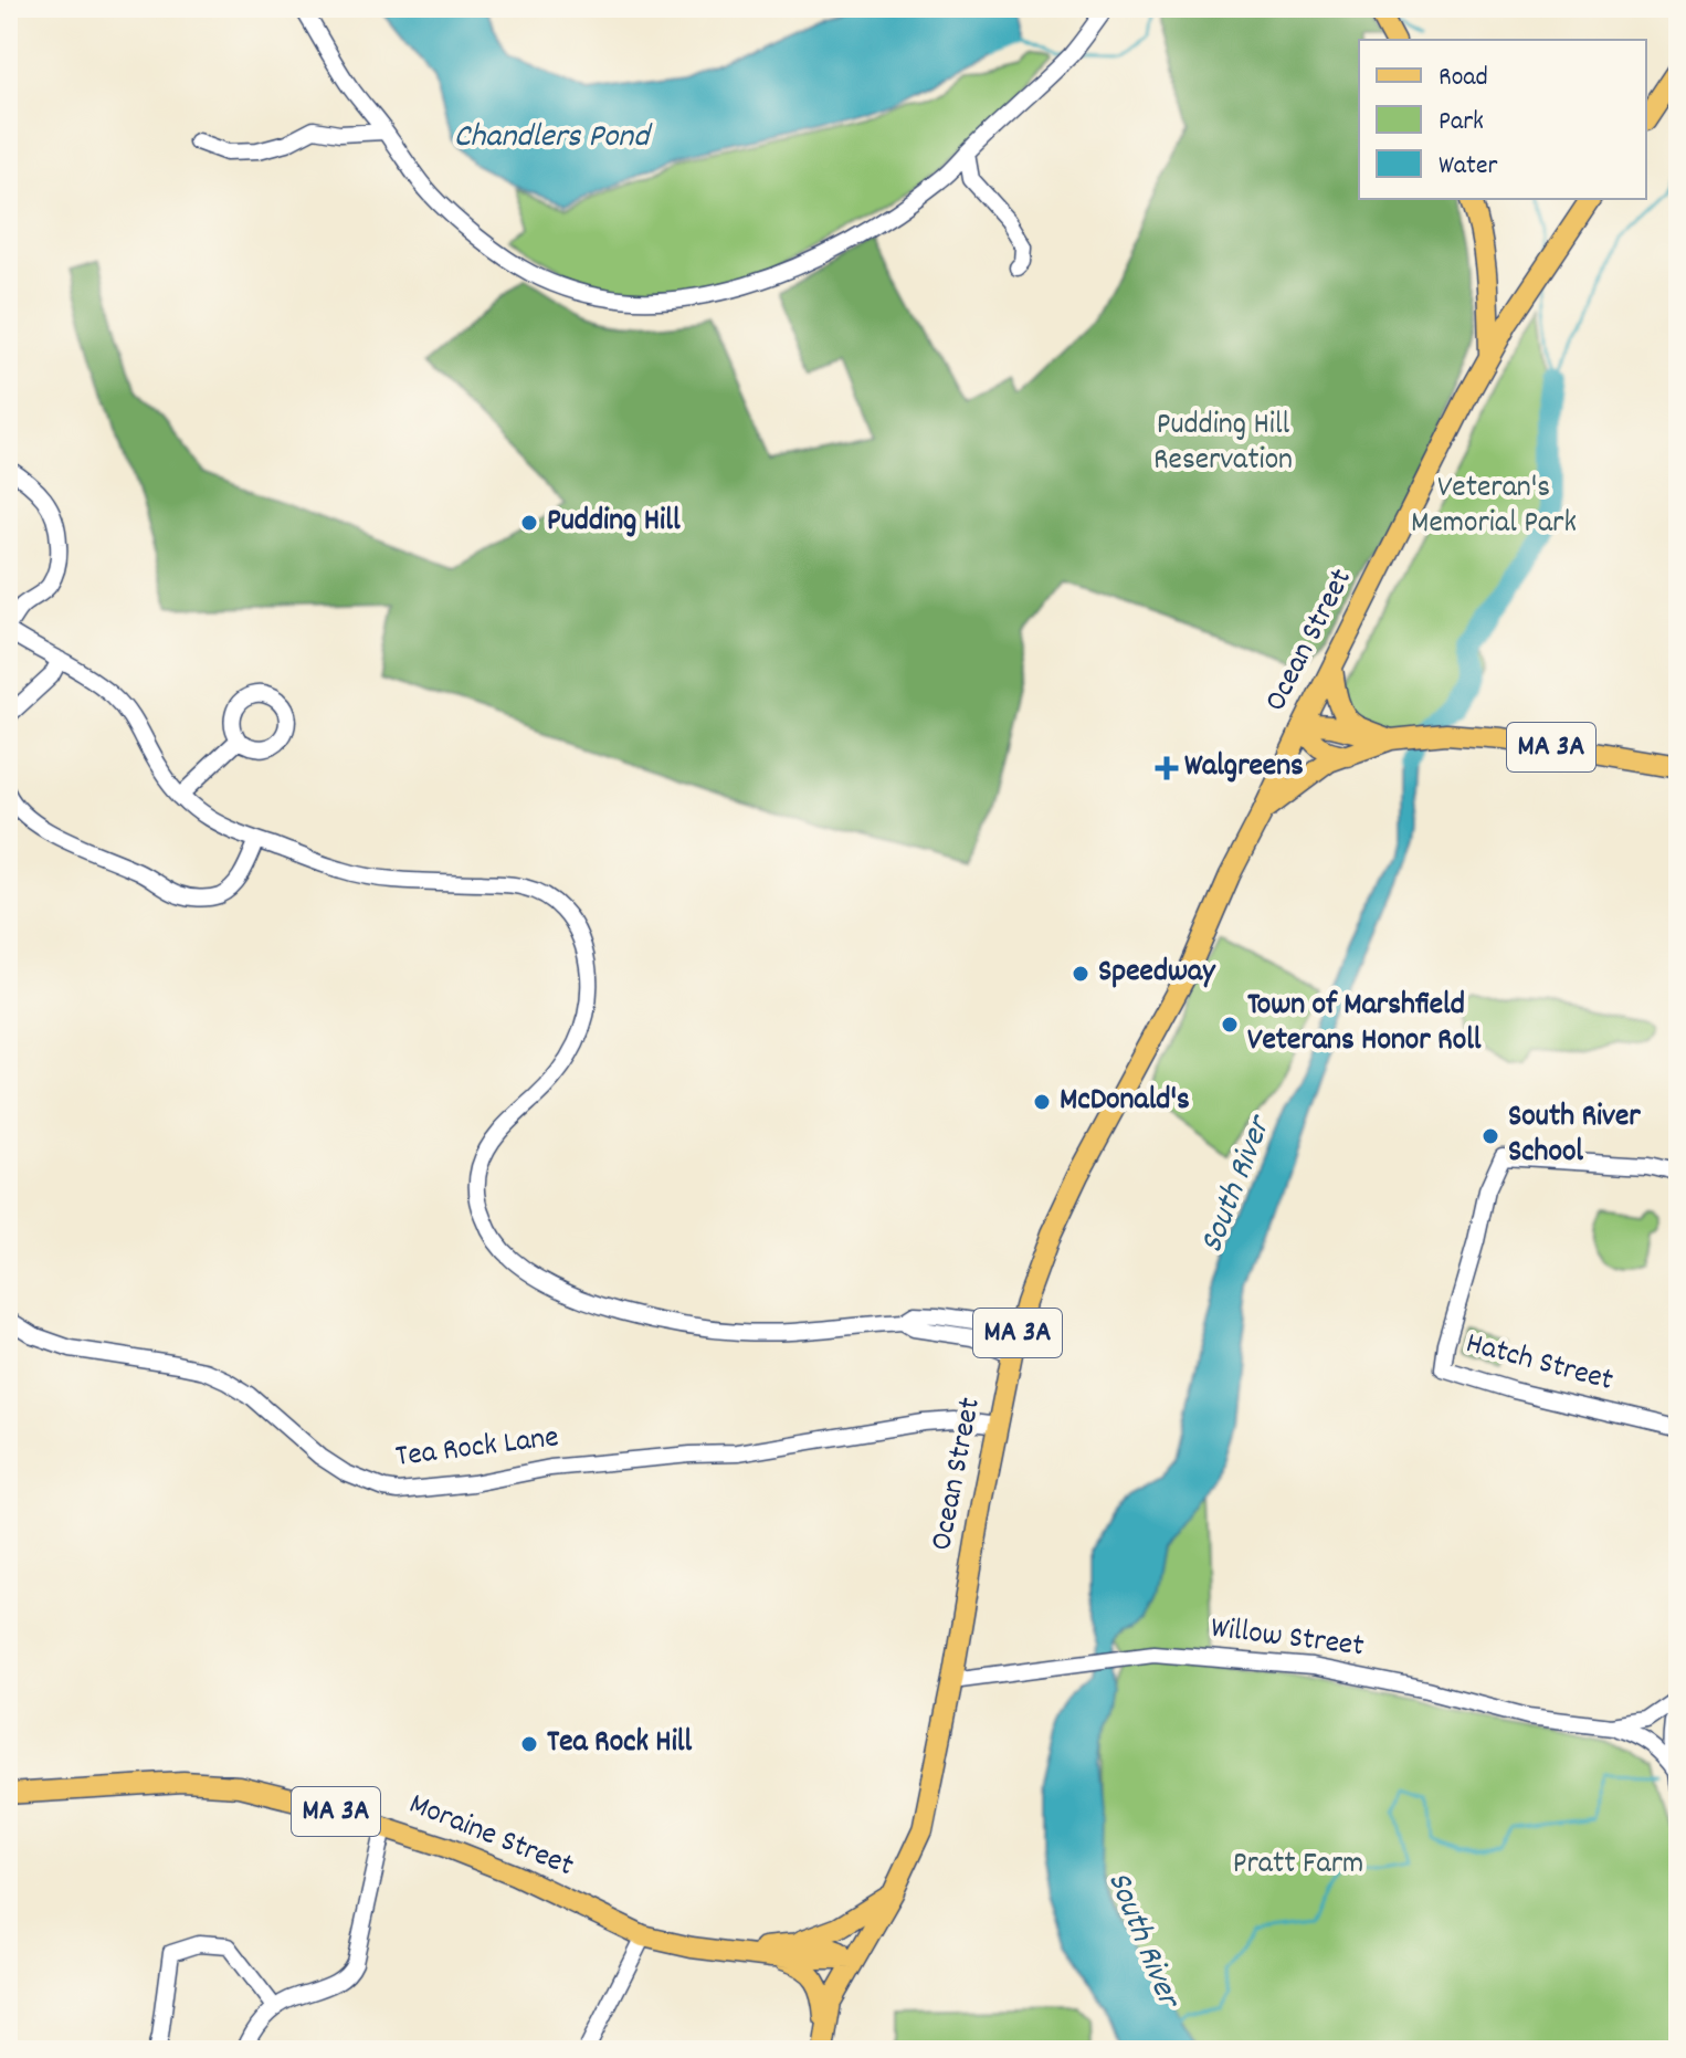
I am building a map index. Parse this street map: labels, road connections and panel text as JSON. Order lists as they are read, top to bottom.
{
  "streets": {
    "main road": ["Ocean Street", "MA 3A", "Moraine Street"],
    "street": ["Hatch Street", "Tea Rock Lane", "Willow Street"]
  },
  "crossings": [
    ["Ocean Street", "MA 3A"],
    ["Ocean Street", "Tea Rock Lane"],
    ["Ocean Street", "Willow Street"],
    ["Ocean Street", "Moraine Street"],
    ["MA 3A", "Moraine Street"]
  ],
  "water": ["Chandlers Pond", "South River"],
  "parks": ["Pudding Hill Reservation", "Veteran's Memorial Park", "Pratt Farm"],
  "places": {
    "other": [
      "Pudding Hill",
      "Speedway",
      "Town of Marshfield Veterans Honor Roll",
      "McDonald's",
      "South River School",
      "Tea Rock Hill"
    ],
    "health": ["Walgreens"]
  },
  "legend": ["Road", "Park", "Water"]
}
